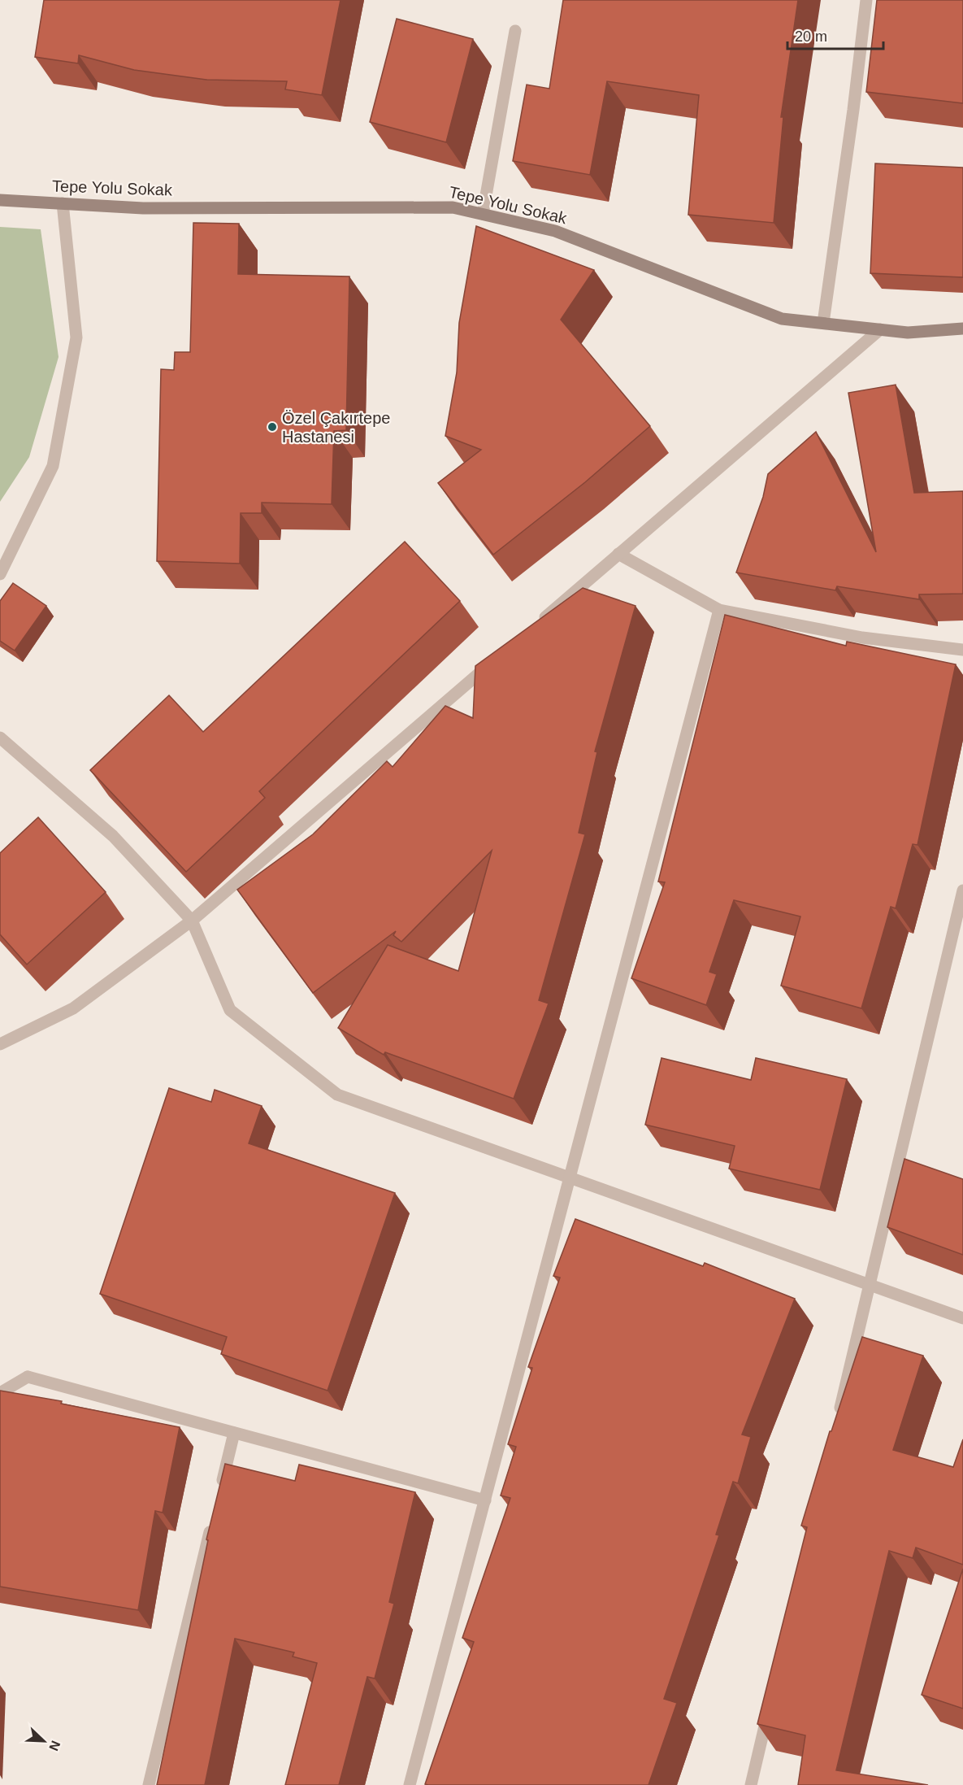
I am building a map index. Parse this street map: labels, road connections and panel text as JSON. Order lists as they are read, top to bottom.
{
  "streets": {
    "street": ["Tepe Yolu Sokak"]
  },
  "places": ["Özel Çakırtepe Hastanesi"],
  "scale_bar": "20 m",
  "north": "bottom right"
}
